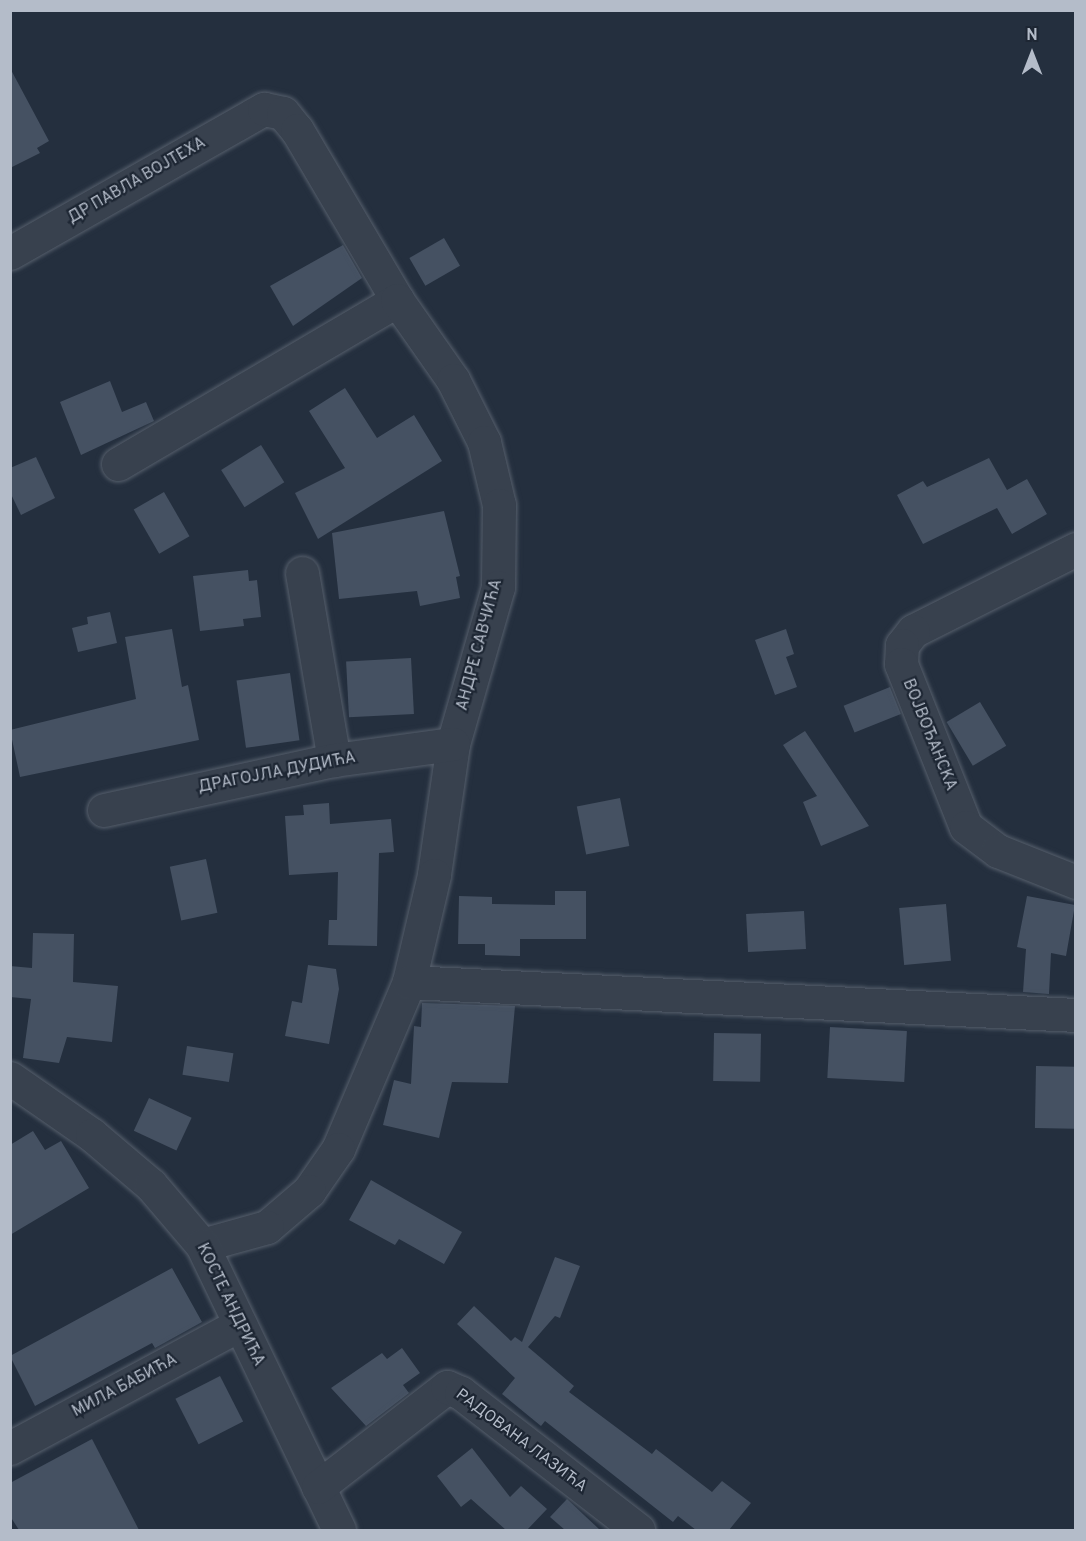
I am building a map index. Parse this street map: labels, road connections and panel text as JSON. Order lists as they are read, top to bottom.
{
  "streets": {
    "street": [
      "ДР ПАВЛА ВОЈТЕХА",
      "АНДРЕ САВЧИЋА",
      "ВОЈВОЂАНСКА",
      "ДРАГОЈЛА ДУДИЋА",
      "КОСТЕ АНДРИЋА",
      "МИЛА БАБИЋА",
      "РАДОВАНА ЛАЗИЋА"
    ]
  },
  "crossings": [
    ["ДР ПАВЛА ВОЈТЕХА", "АНДРЕ САВЧИЋА"],
    ["АНДРЕ САВЧИЋА", "ДРАГОЈЛА ДУДИЋА"],
    ["АНДРЕ САВЧИЋА", "КОСТЕ АНДРИЋА"],
    ["КОСТЕ АНДРИЋА", "МИЛА БАБИЋА"],
    ["КОСТЕ АНДРИЋА", "РАДОВАНА ЛАЗИЋА"]
  ],
  "north": "top"
}
